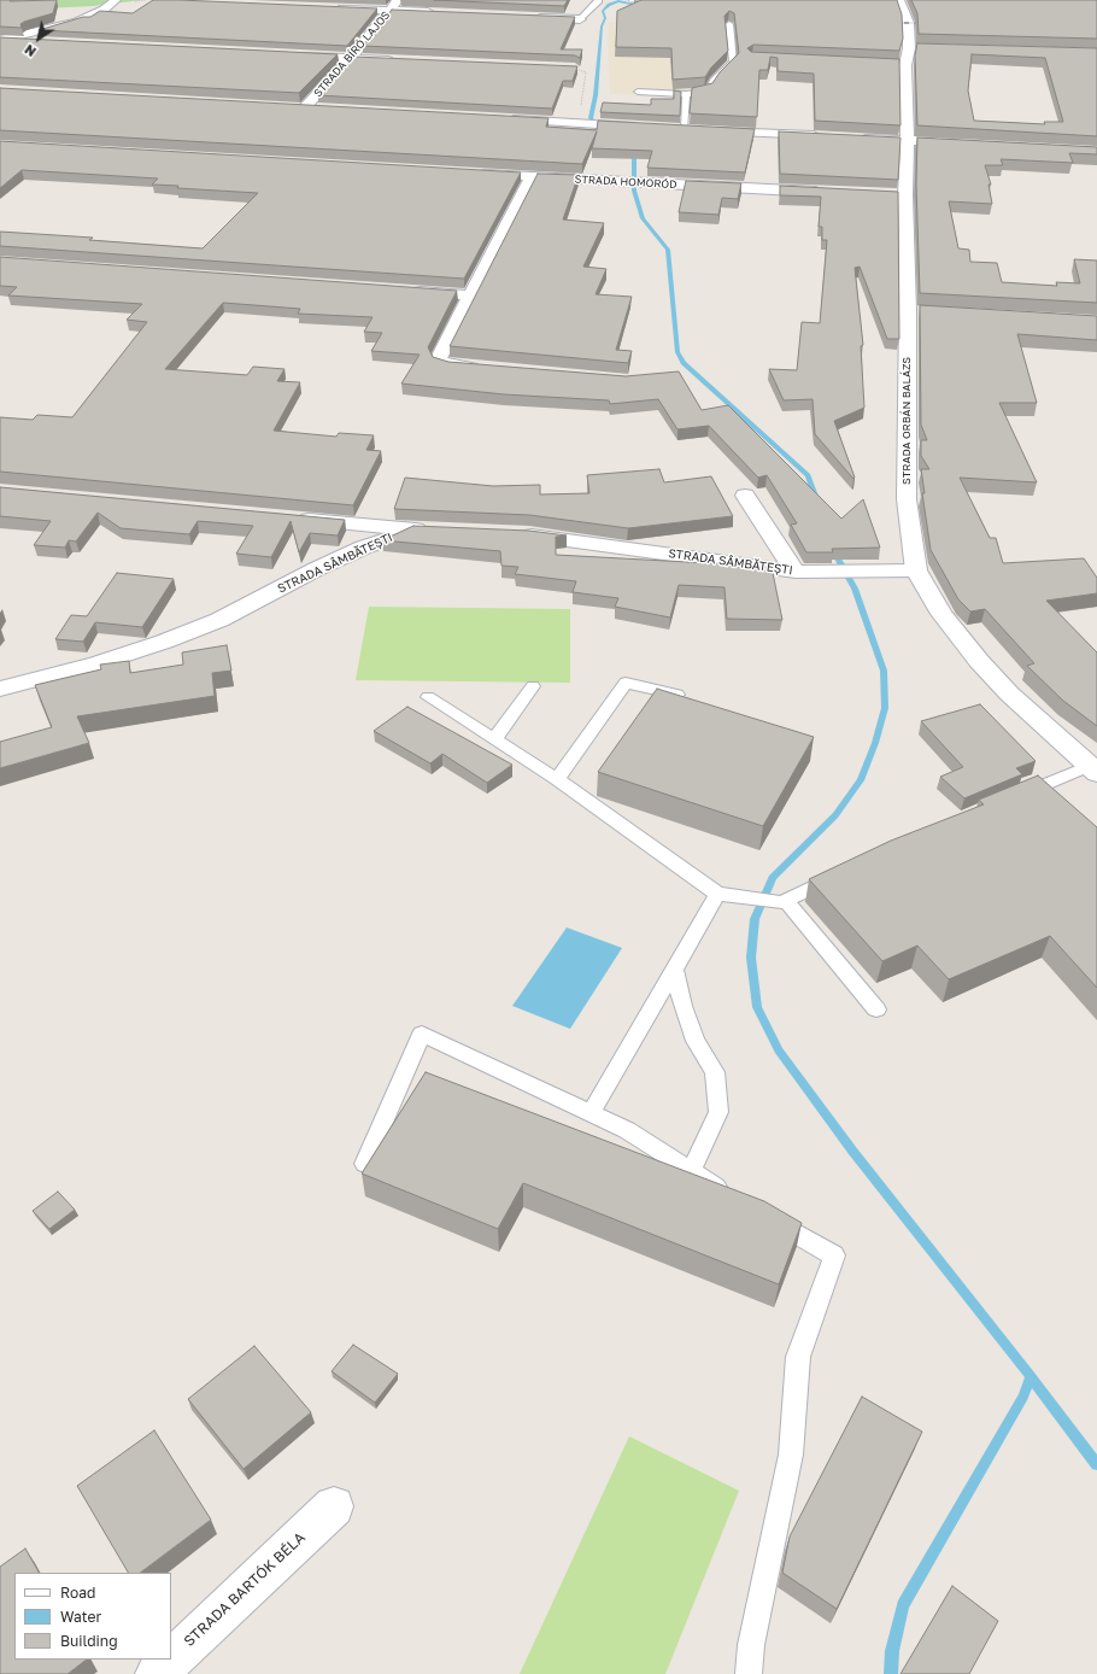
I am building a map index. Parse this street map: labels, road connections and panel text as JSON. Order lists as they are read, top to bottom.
{
  "streets": {
    "street": [
      "STRADA BÍRÓ LAJOS",
      "STRADA HOMORÓD",
      "STRADA ORBÁN BALÁZS",
      "STRADA SÂMBĂTEȘTI",
      "STRADA BARTÓK BÉLA"
    ]
  },
  "crossings": [
    ["STRADA ORBÁN BALÁZS", "STRADA SÂMBĂTEȘTI"]
  ],
  "legend": ["Road", "Water", "Building"],
  "north": "bottom left"
}
